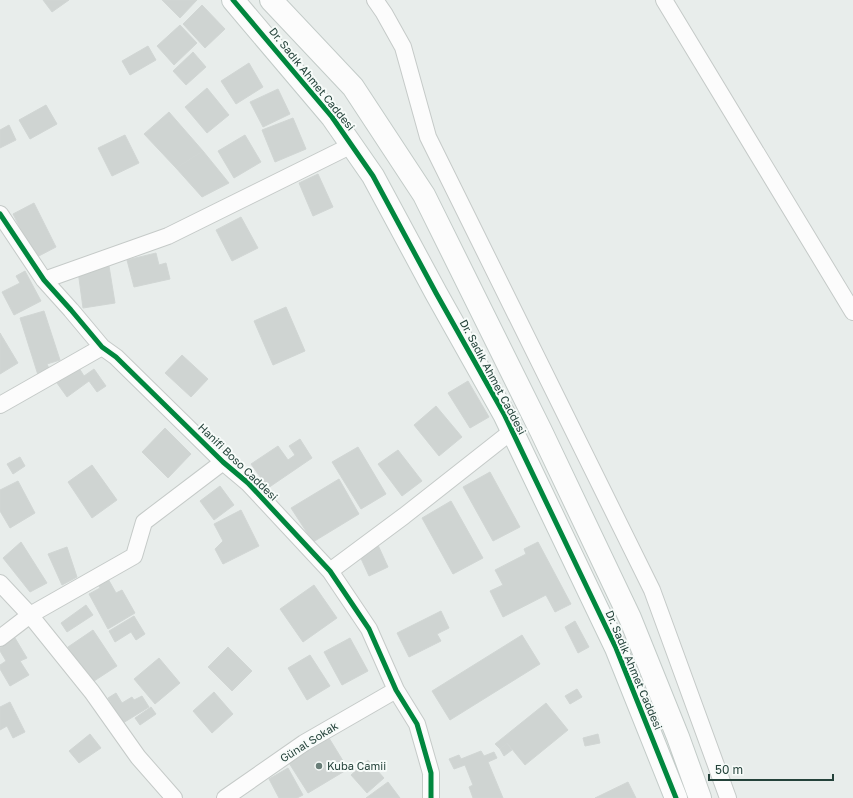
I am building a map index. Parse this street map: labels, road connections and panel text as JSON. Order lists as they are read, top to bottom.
{
  "streets": {
    "street": ["Dr. Sadık Ahmet Caddesi", "Hanifi Boso Caddesi", "Günal Sokak"]
  },
  "crossings": [
    ["Hanifi Boso Caddesi", "Günal Sokak"]
  ],
  "places": ["Kuba Camii"],
  "scale_bar": "50 m"
}
